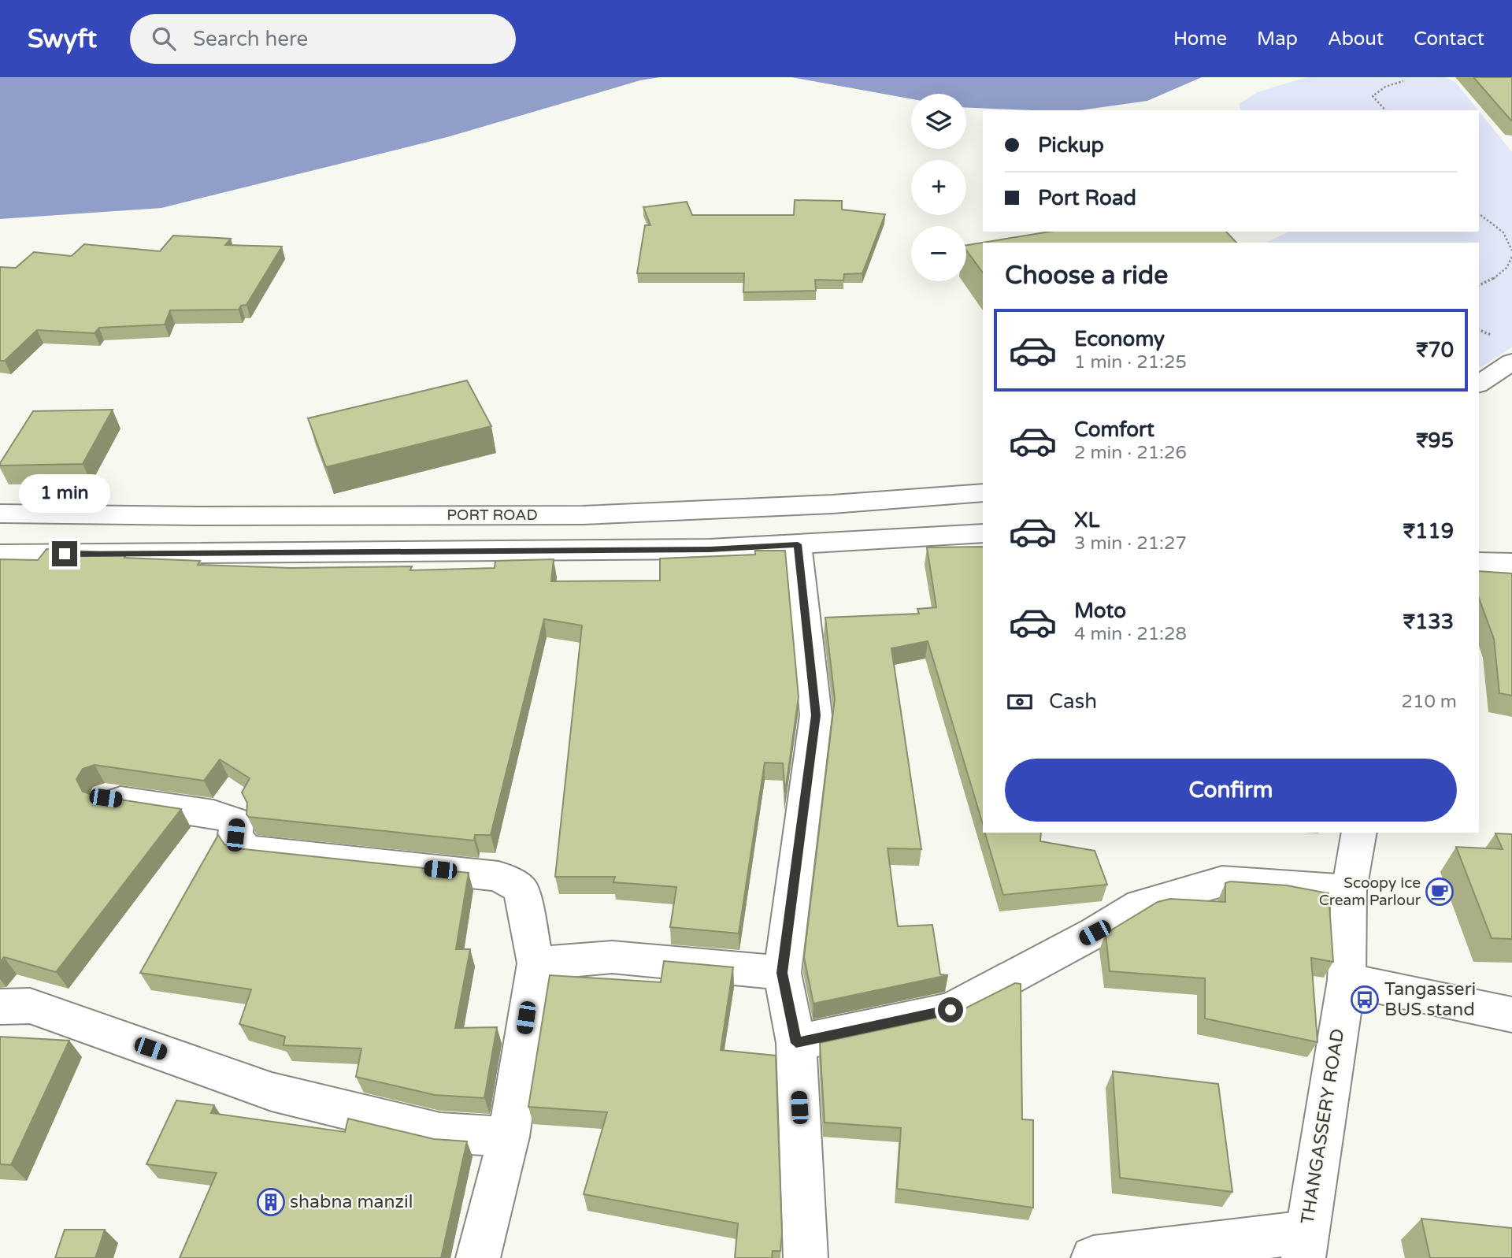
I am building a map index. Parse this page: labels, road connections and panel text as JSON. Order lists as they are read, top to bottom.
{
  "streets": {
    "street": ["PORT ROAD", "THANGASSERY ROAD"]
  },
  "places": {
    "cafe": ["Scoopy Ice Cream Parlour"],
    "bus stop": ["Tangasseri BUS stand"],
    "building": ["shabna manzil"]
  },
  "page": {
    "header": "Swyft",
    "search": "Search here",
    "nav": [
      "Home",
      "Map",
      "About",
      "Contact"
    ],
    "map_buttons": ["+", "−"],
    "banner": ["Pickup", "Port Road"],
    "heading": "Choose a ride",
    "list": [
      {
        "name": "Economy",
        "note": "1 min · 21:25",
        "value": "₹70"
      },
      {
        "name": "Comfort",
        "note": "2 min · 21:26",
        "value": "₹95"
      },
      {
        "name": "XL",
        "note": "3 min · 21:27",
        "value": "₹119"
      },
      {
        "name": "Moto",
        "note": "4 min · 21:28",
        "value": "₹133"
      }
    ],
    "bubble": "1 min",
    "pay": ["Cash", "210 m"],
    "buttons": "Confirm"
  }
}
